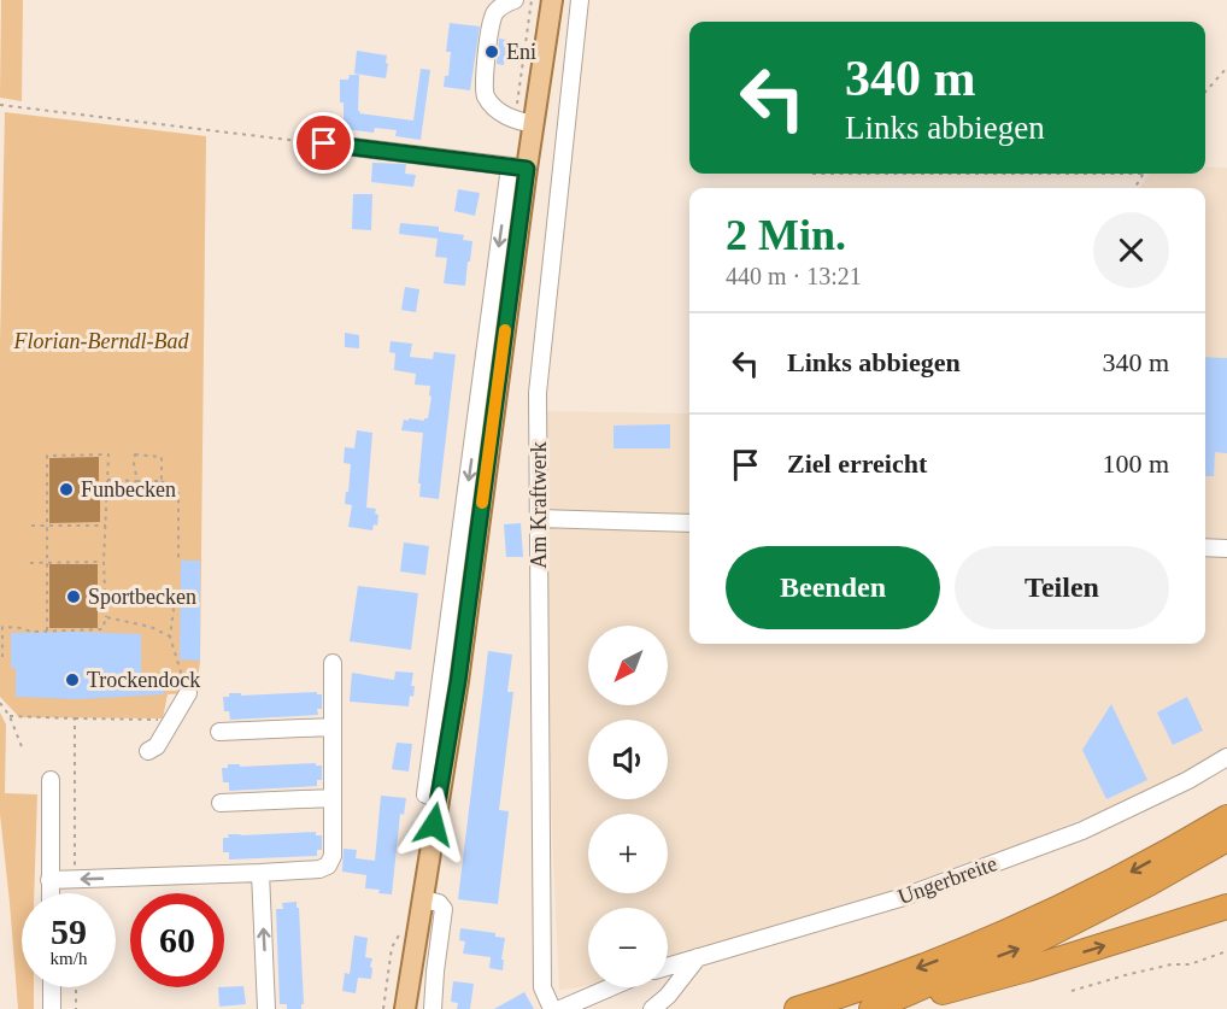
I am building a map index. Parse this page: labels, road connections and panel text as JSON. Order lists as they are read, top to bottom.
{
  "streets": {
    "street": ["Am Kraftwerk", "Ungerbreite"]
  },
  "parks": ["Florian-Berndl-Bad"],
  "places": [
    "Eni",
    "Funbecken",
    "Sportbecken",
    "Trockendock"
  ],
  "north": "bottom left",
  "page": {
    "turn": ["340 m", "Links abbiegen"],
    "heading": ["2 Min.", "440 m · 13:21"],
    "list": [
      {
        "name": "Links abbiegen",
        "value": "340 m"
      },
      {
        "name": "Ziel erreicht",
        "value": "100 m"
      }
    ],
    "buttons": ["Beenden", "Teilen"],
    "map_buttons": ["+", "−"],
    "speed": "59 km/h",
    "limit": "60"
  }
}
